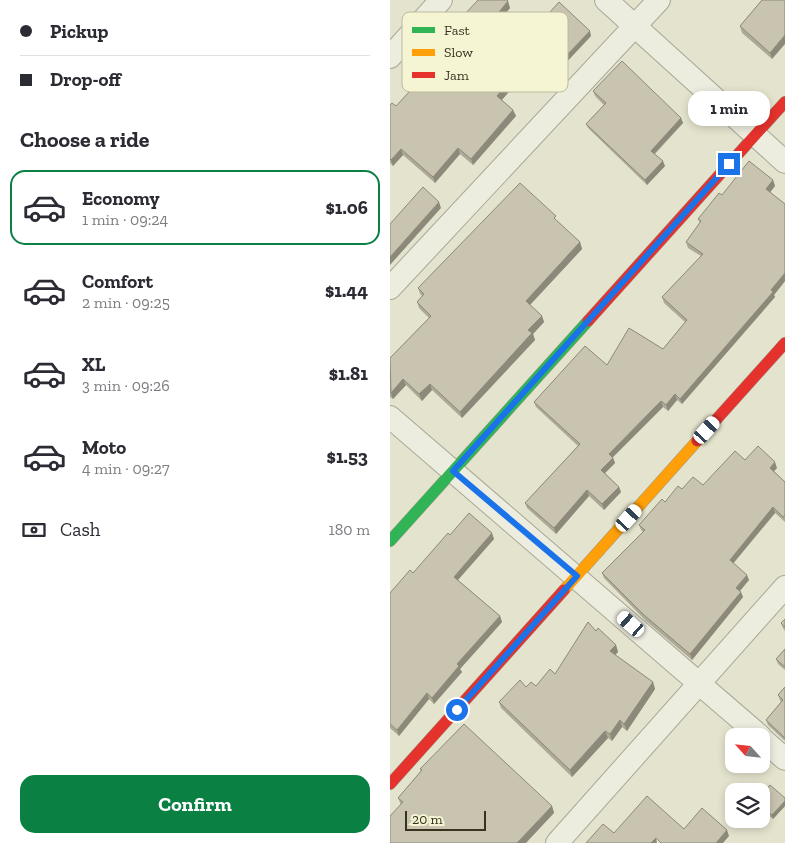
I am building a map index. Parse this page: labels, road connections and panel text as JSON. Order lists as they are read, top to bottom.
{
  "legend": ["Fast", "Slow", "Jam"],
  "scale_bar": "20 m",
  "north": "top left",
  "page": {
    "banner": ["Pickup", "Drop-off"],
    "bubble": "1 min",
    "heading": "Choose a ride",
    "list": [
      {
        "name": "Economy",
        "note": "1 min · 09:24",
        "value": "$1.06"
      },
      {
        "name": "Comfort",
        "note": "2 min · 09:25",
        "value": "$1.44"
      },
      {
        "name": "XL",
        "note": "3 min · 09:26",
        "value": "$1.81"
      },
      {
        "name": "Moto",
        "note": "4 min · 09:27",
        "value": "$1.53"
      }
    ],
    "pay": ["Cash", "180 m"],
    "buttons": "Confirm",
    "scale": "20 m"
  }
}
